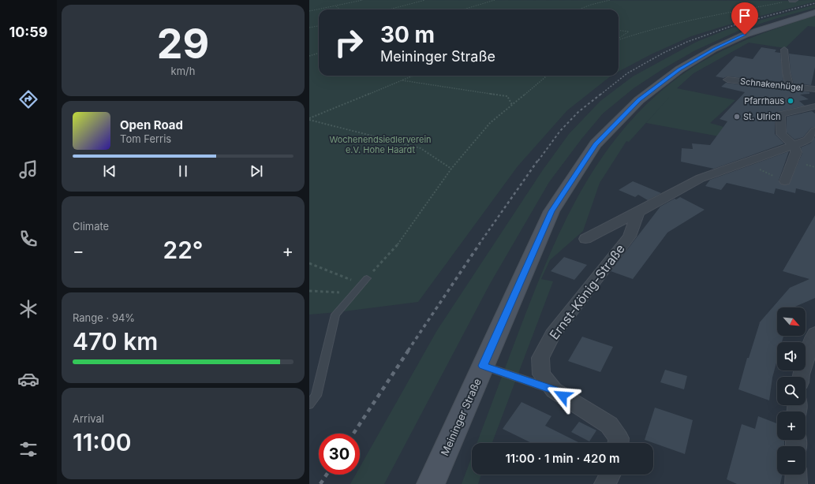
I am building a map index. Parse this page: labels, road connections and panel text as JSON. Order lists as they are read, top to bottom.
{
  "streets": {
    "main road": ["Meininger Straße"],
    "street": ["Schnakenhügel", "Ernst-König-Straße"]
  },
  "parks": ["Wochenendsiedlerverein e.V. Hohe Haardt"],
  "places": ["Pfarrhaus", "St. Ulrich"],
  "north": "bottom right",
  "page": {
    "tabs": "10:59",
    "tile": [
      ["29", "km/h"],
      "Climate",
      ["Range · 94%", "470 km"],
      ["Arrival", "11:00"]
    ],
    "turn": ["30 m", "Meininger Straße"],
    "song": ["Open Road", "Tom Ferris"],
    "heat": ["−", "22°", "+"],
    "map_buttons": ["+", "−"],
    "limit": "30",
    "trip": "11:00 · 1 min · 420 m"
  }
}
